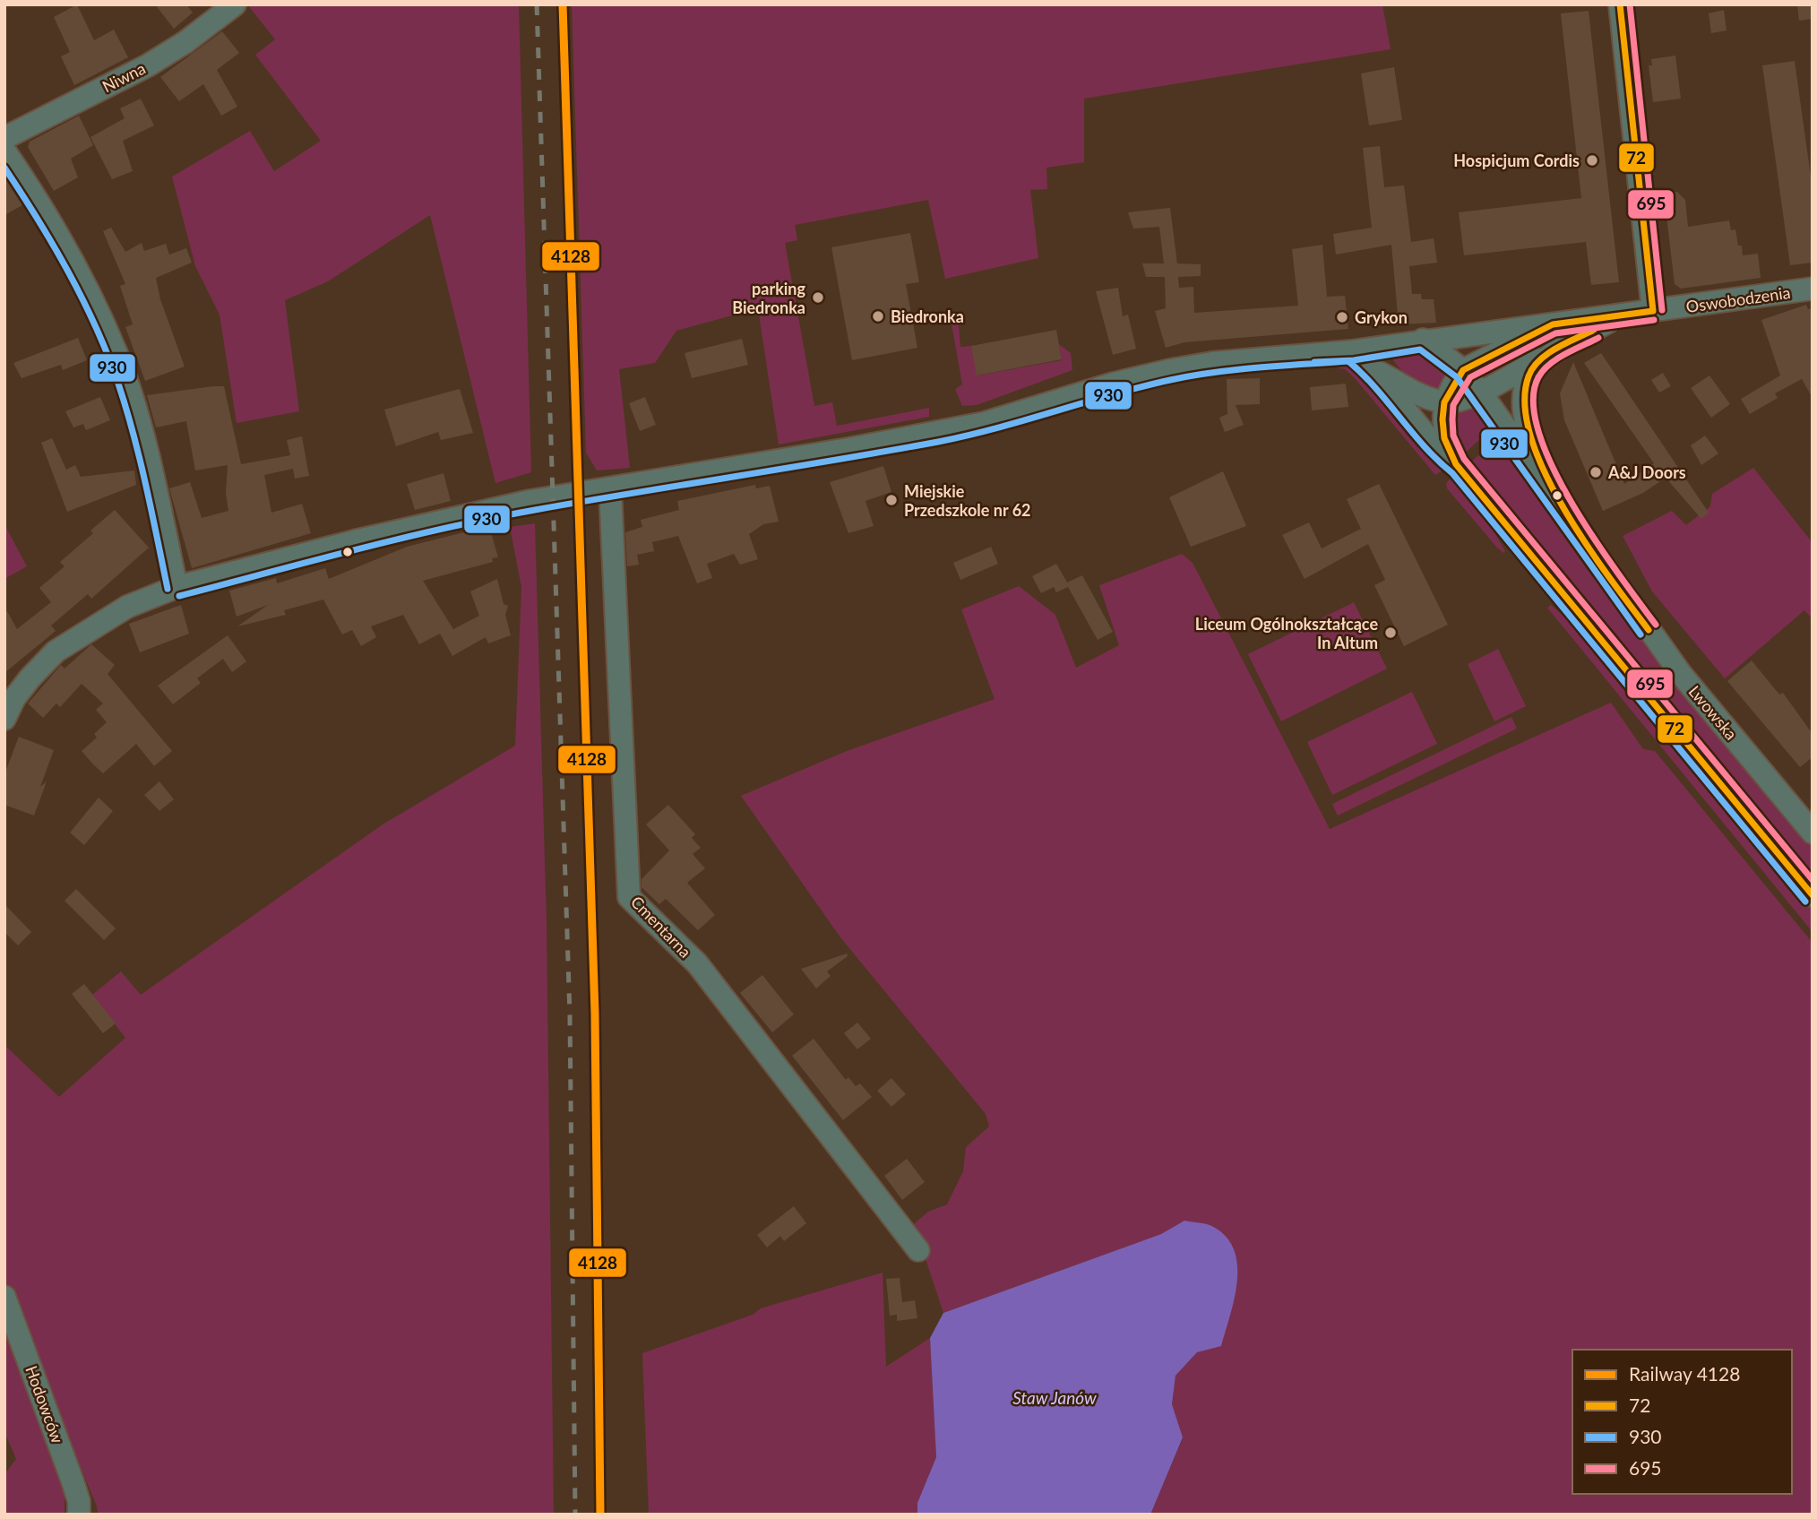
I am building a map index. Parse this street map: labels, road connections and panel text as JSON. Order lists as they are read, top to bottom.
{
  "streets": {
    "street": [
      "Niwna",
      "Oswobodzenia",
      "Lwowska",
      "Cmentarna",
      "Hodowców"
    ]
  },
  "crossings": [
    ["Oswobodzenia", "Lwowska"],
    ["Oswobodzenia", "Cmentarna"]
  ],
  "water": ["Staw Janów"],
  "places": [
    "Hospicjum Cordis",
    "parking Biedronka",
    "Biedronka",
    "Grykon",
    "A&J Doors",
    "Miejskie Przedszkole nr 62",
    "Liceum Ogólnokształcące In Altum"
  ],
  "lines": [
    "rail line 4128",
    "transit line 72",
    "transit line 695",
    "transit line 930"
  ],
  "legend": [
    "Railway 4128",
    "72",
    "930",
    "695"
  ]
}
